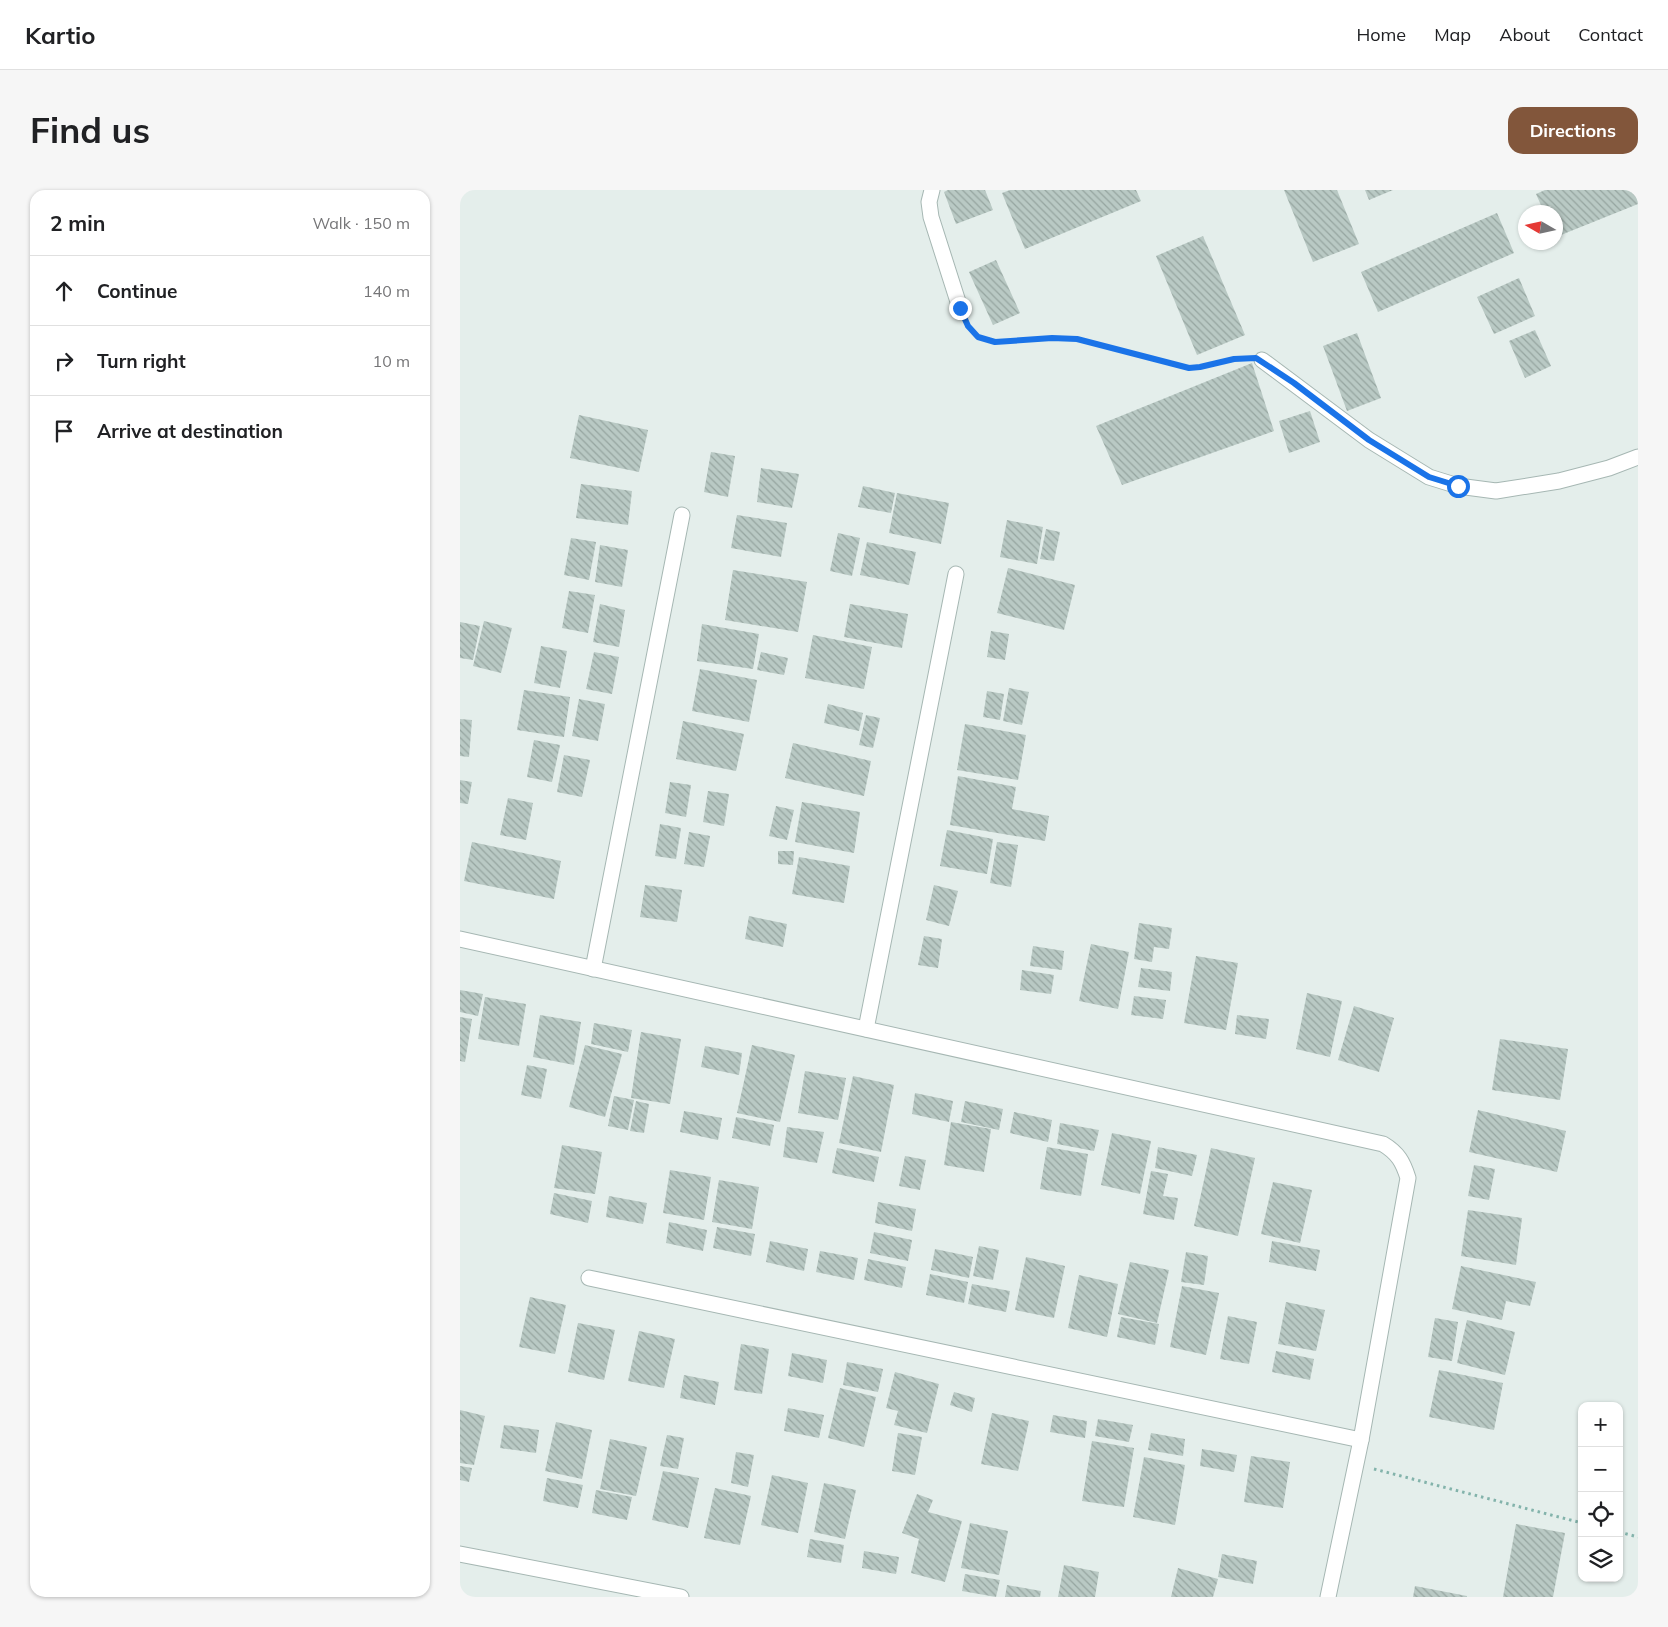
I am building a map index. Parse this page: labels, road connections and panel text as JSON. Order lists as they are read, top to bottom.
{
  "north": "left",
  "page": {
    "header": "Kartio",
    "nav": [
      "Home",
      "Map",
      "About",
      "Contact"
    ],
    "buttons": "Directions",
    "title": "Find us",
    "heading": ["2 min", "Walk · 150 m"],
    "list": [
      ["Continue", "140 m"],
      ["Turn right", "10 m"],
      "Arrive at destination"
    ],
    "map_buttons": ["+", "−"]
  }
}
